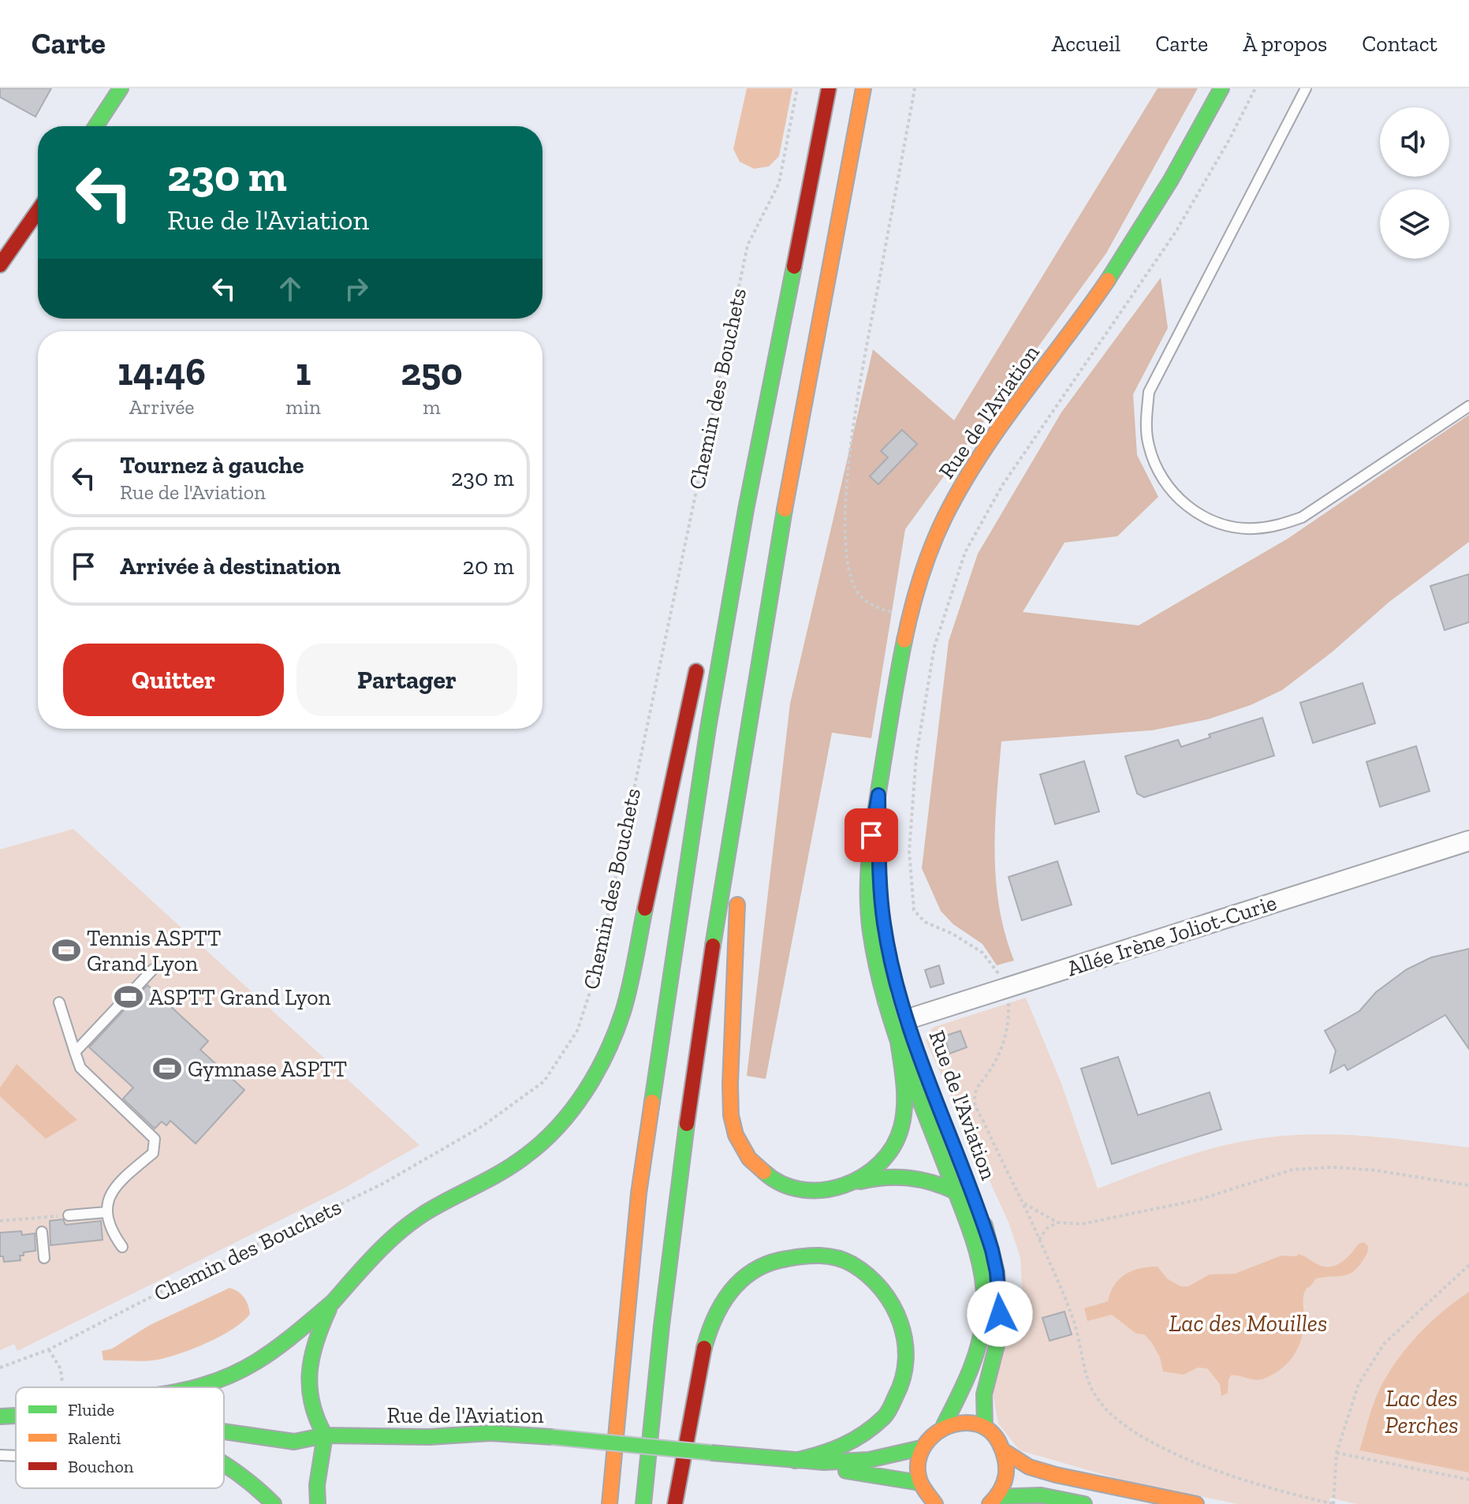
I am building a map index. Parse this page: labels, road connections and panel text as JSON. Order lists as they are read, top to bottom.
{
  "streets": {
    "main road": ["Rue de l'Aviation"],
    "street": ["Allée Irène Joliot-Curie"],
    "path": ["Chemin des Bouchets"]
  },
  "crossings": [
    ["Rue de l'Aviation", "Allée Irène Joliot-Curie"]
  ],
  "water": ["Lac des Mouilles", "Lac des Perches"],
  "places": {
    "sports": ["Tennis ASPTT Grand Lyon", "ASPTT Grand Lyon", "Gymnase ASPTT"]
  },
  "legend": ["Fluide", "Ralenti", "Bouchon"],
  "page": {
    "header": "Carte",
    "nav": [
      "Accueil",
      "Carte",
      "À propos",
      "Contact"
    ],
    "turn": ["230 m", "Rue de l'Aviation"],
    "eta": [
      "14:46",
      "Arrivée",
      "1",
      "min",
      "250",
      "m"
    ],
    "list": [
      {
        "name": "Tournez à gauche",
        "note": "Rue de l'Aviation",
        "value": "230 m"
      },
      {
        "name": "Arrivée à destination",
        "value": "20 m"
      }
    ],
    "buttons": ["Quitter", "Partager"]
  }
}
